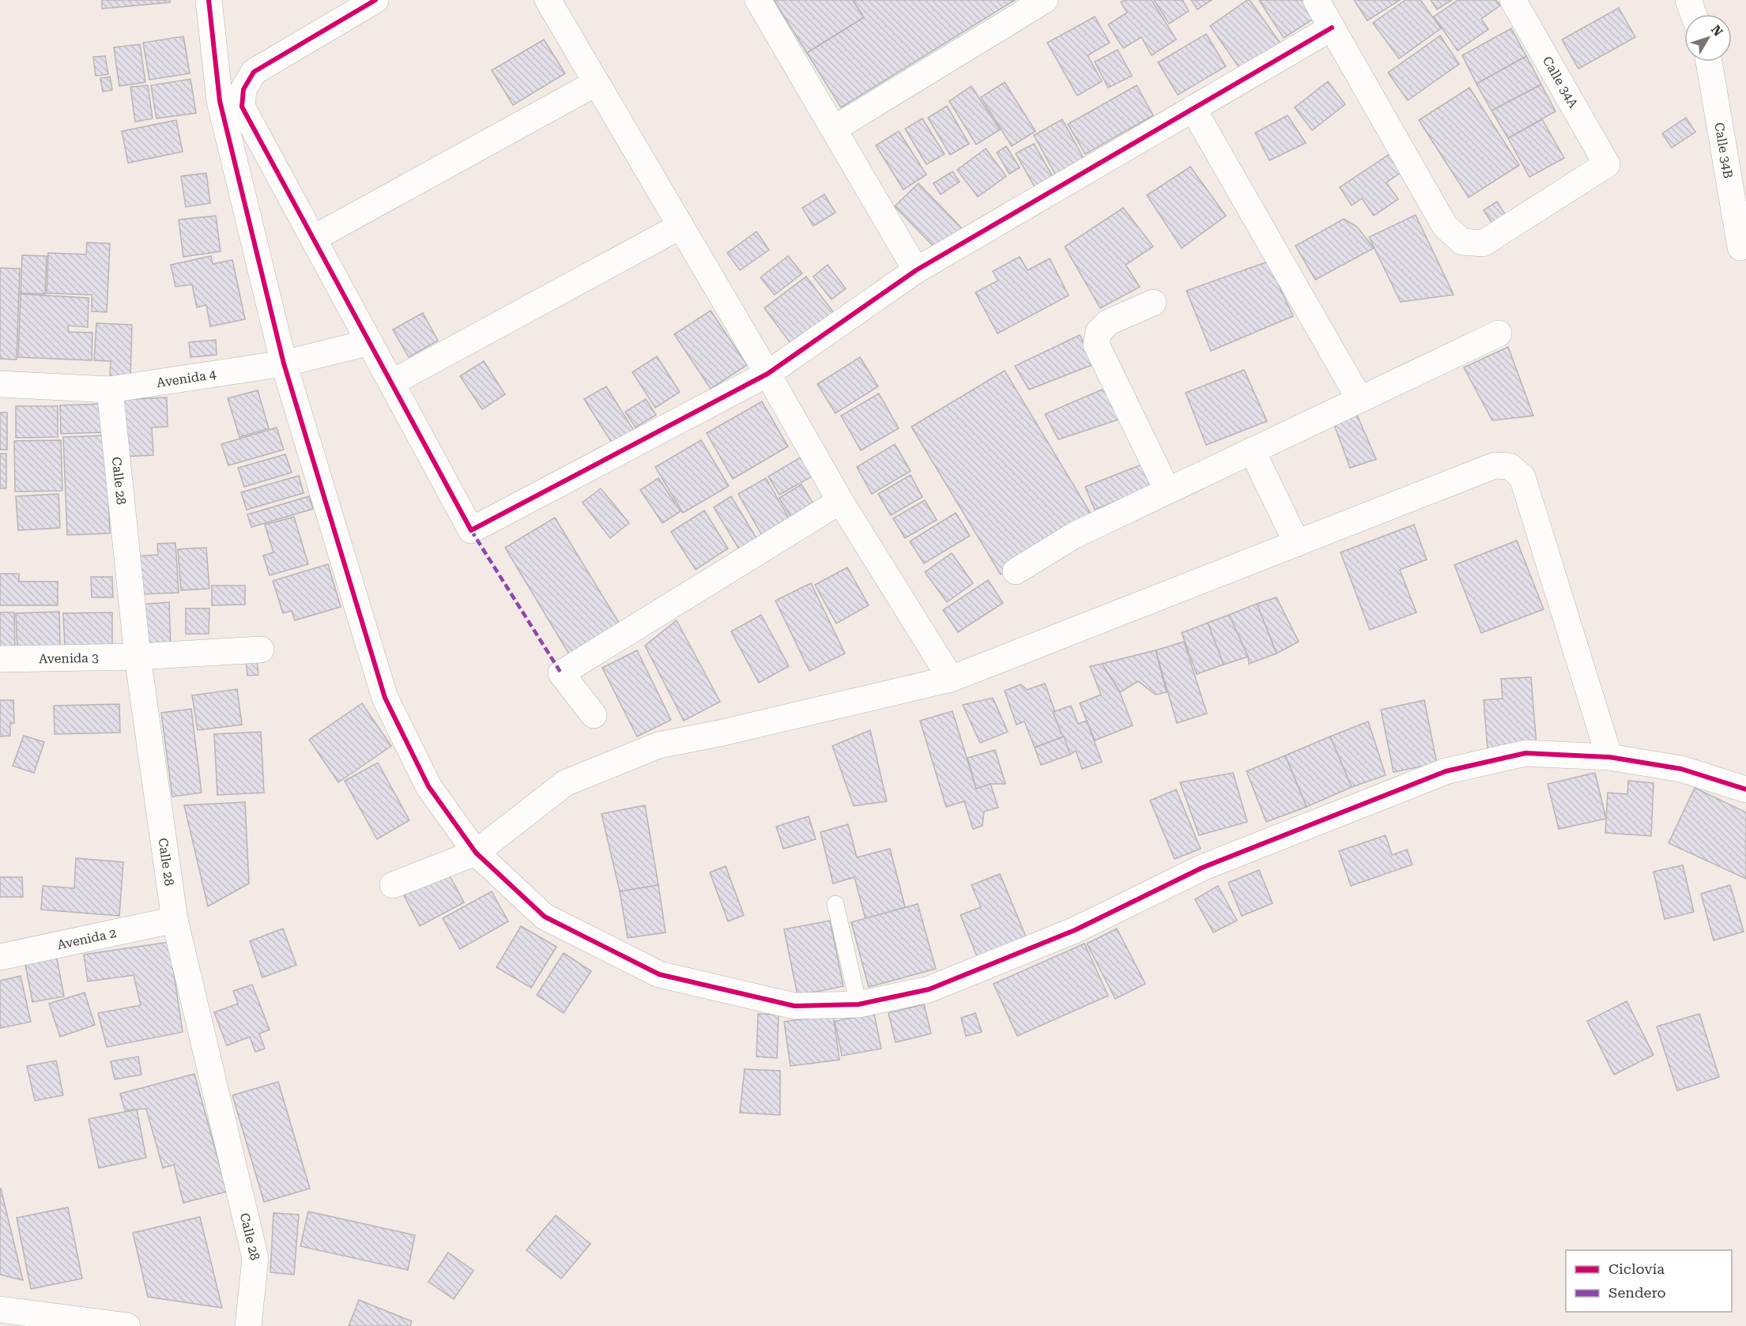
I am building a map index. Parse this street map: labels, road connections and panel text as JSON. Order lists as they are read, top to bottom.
{
  "streets": {
    "street": [
      "Calle 34A",
      "Calle 34B",
      "Avenida 4",
      "Calle 28",
      "Avenida 3",
      "Avenida 2"
    ]
  },
  "crossings": [
    ["Avenida 4", "Calle 28"],
    ["Calle 28", "Avenida 3"],
    ["Calle 28", "Avenida 2"]
  ],
  "legend": ["Ciclovía", "Sendero"],
  "north": "top right"
}
